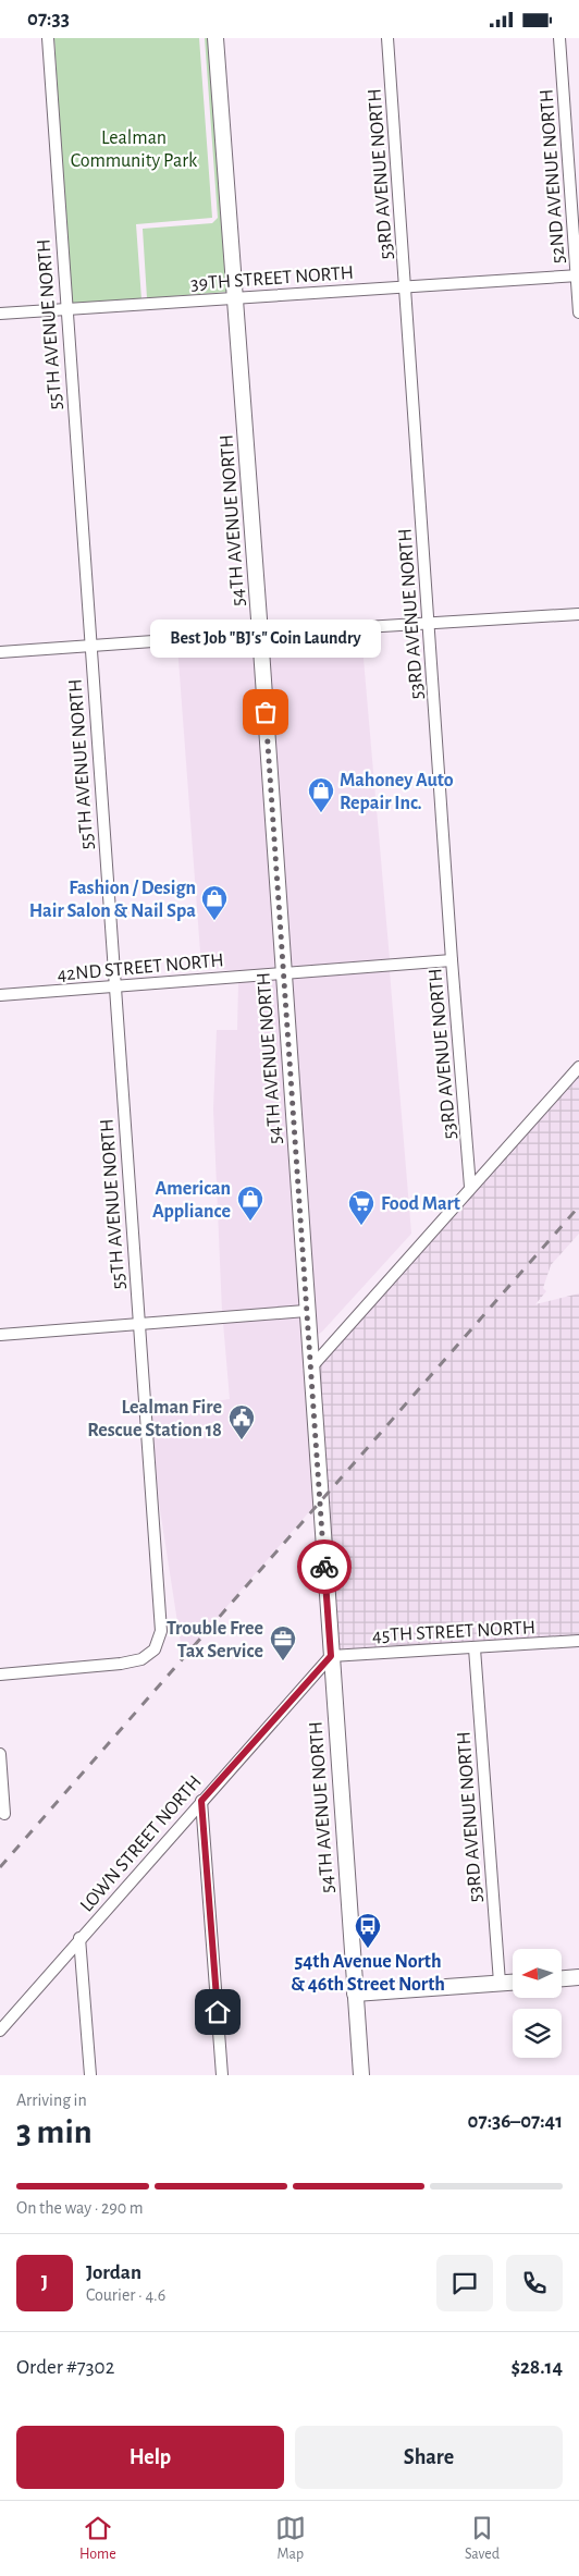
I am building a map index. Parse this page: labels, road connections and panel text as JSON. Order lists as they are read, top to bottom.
{
  "streets": {
    "main road": ["54TH AVENUE NORTH"],
    "street": [
      "53RD AVENUE NORTH",
      "52ND AVENUE NORTH",
      "39TH STREET NORTH",
      "55TH AVENUE NORTH",
      "42ND STREET NORTH",
      "45TH STREET NORTH",
      "LOWN STREET NORTH"
    ]
  },
  "crossings": [
    ["53RD AVENUE NORTH", "39TH STREET NORTH"],
    ["53RD AVENUE NORTH", "42ND STREET NORTH"],
    ["53RD AVENUE NORTH", "45TH STREET NORTH"],
    ["52ND AVENUE NORTH", "39TH STREET NORTH"],
    ["39TH STREET NORTH", "55TH AVENUE NORTH"],
    ["39TH STREET NORTH", "54TH AVENUE NORTH"],
    ["55TH AVENUE NORTH", "42ND STREET NORTH"],
    ["54TH AVENUE NORTH", "42ND STREET NORTH"],
    ["54TH AVENUE NORTH", "45TH STREET NORTH"],
    ["54TH AVENUE NORTH", "LOWN STREET NORTH"],
    ["45TH STREET NORTH", "LOWN STREET NORTH"]
  ],
  "parks": ["Lealman Community Park"],
  "places": {
    "other": ["Best Job \"BJ's\" Coin Laundry"],
    "shop": ["Mahoney Auto Repair Inc.", "Fashion / Design Hair Salon & Nail Spa", "American Appliance"],
    "supermarket": ["Food Mart"],
    "public building": ["Lealman Fire Rescue Station 18"],
    "office": ["Trouble Free Tax Service"],
    "bus stop": ["54th Avenue North & 46th Street North"]
  },
  "north": "left",
  "page": {
    "status": "07:33",
    "bubble": "Best Job \"BJ's\" Coin Laundry",
    "heading": ["3 min", "Arriving in", "07:36–07:41"],
    "panel": [
      "Jordan",
      "Courier · 4.6",
      "Order #7302",
      "$28.14"
    ],
    "bar": "On the way · 290 m",
    "round": "J",
    "buttons": ["Help", "Share"],
    "tabs": ["Home", "Map", "Saved"]
  }
}
